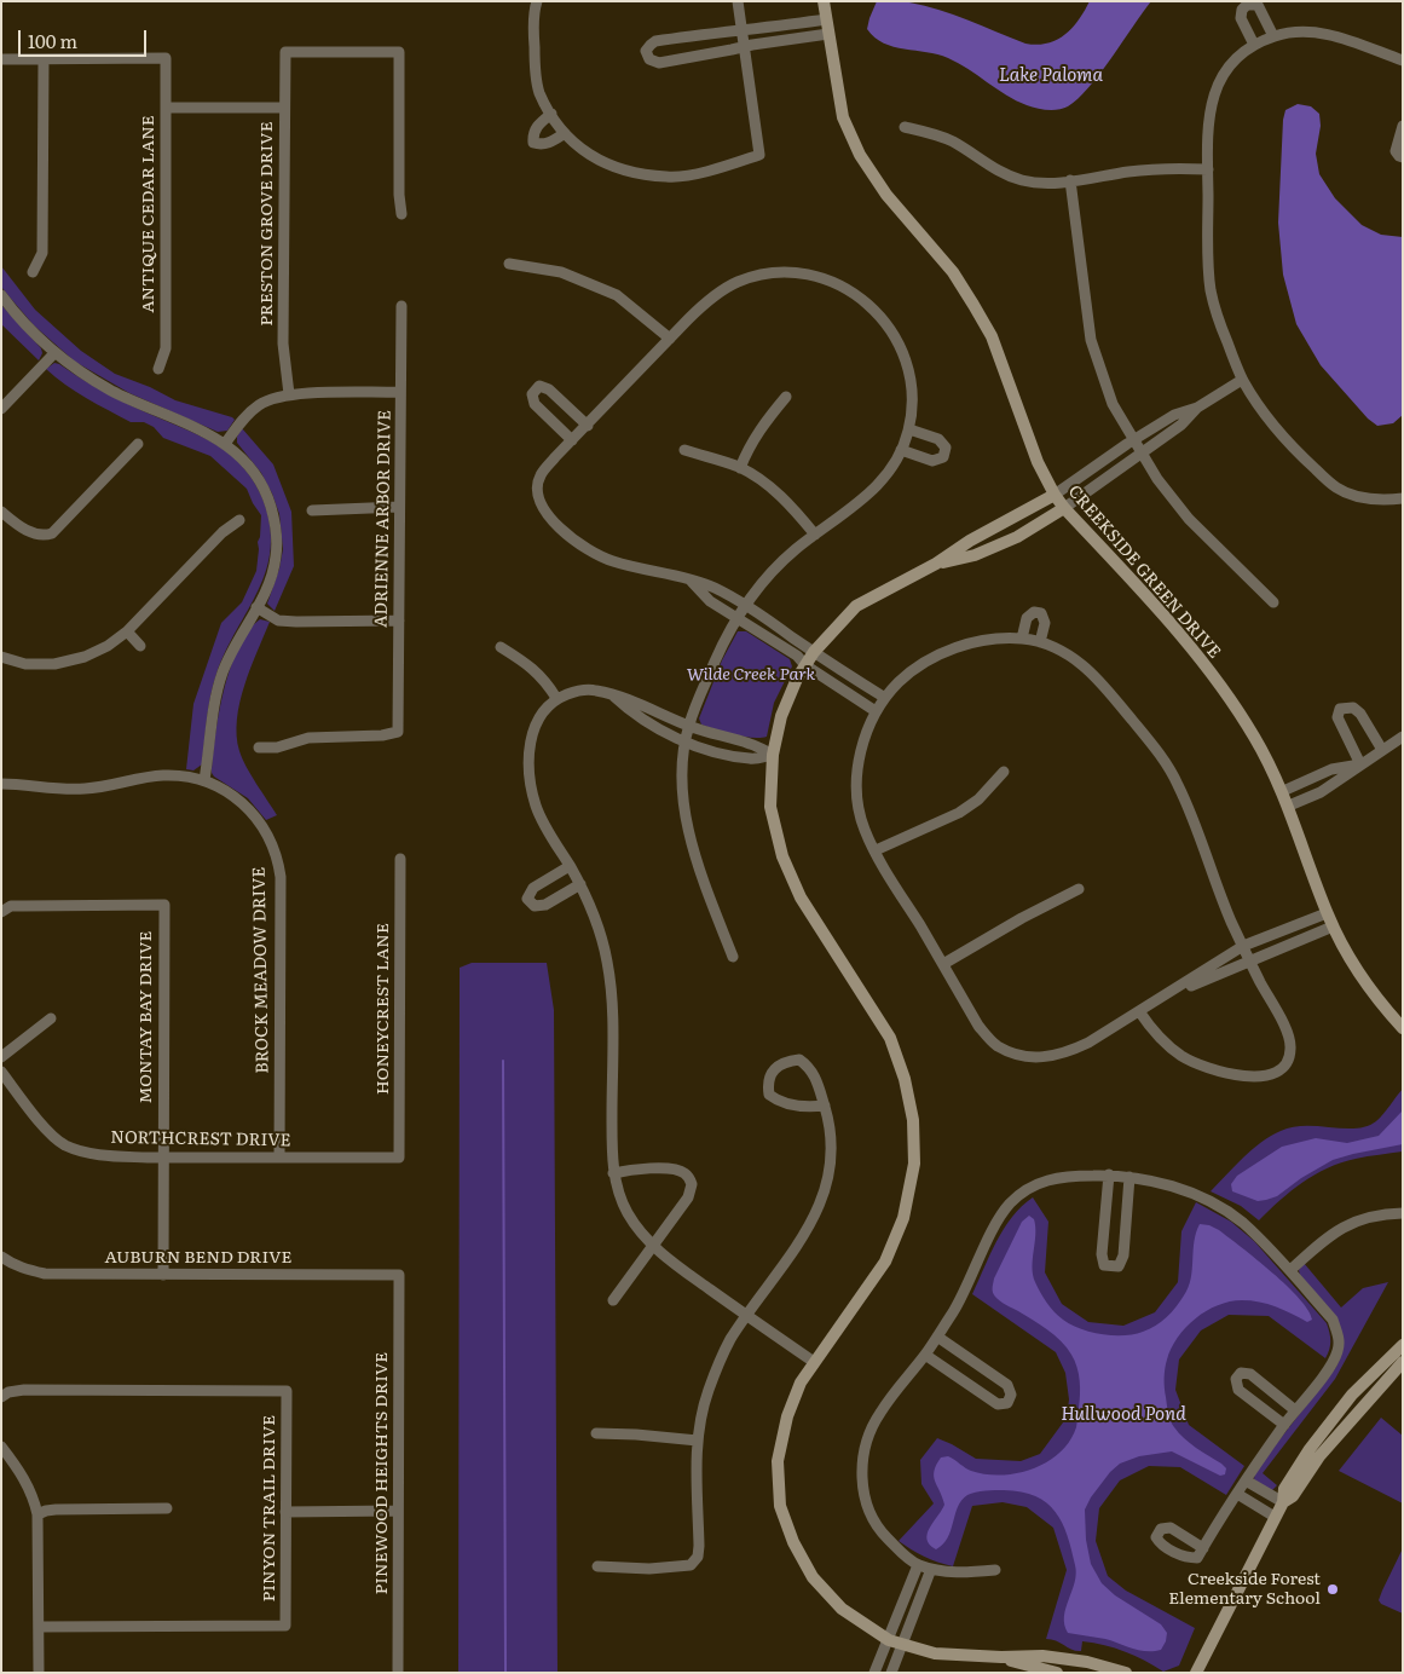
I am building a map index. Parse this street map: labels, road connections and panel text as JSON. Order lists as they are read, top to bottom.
{
  "streets": {
    "street": [
      "ANTIQUE CEDAR LANE",
      "PRESTON GROVE DRIVE",
      "ADRIENNE ARBOR DRIVE",
      "CREEKSIDE GREEN DRIVE",
      "BROCK MEADOW DRIVE",
      "HONEYCREST LANE",
      "MONTAY BAY DRIVE",
      "NORTHCREST DRIVE",
      "AUBURN BEND DRIVE",
      "PINEWOOD HEIGHTS DRIVE",
      "PINYON TRAIL DRIVE"
    ]
  },
  "crossings": [
    ["BROCK MEADOW DRIVE", "NORTHCREST DRIVE"],
    ["HONEYCREST LANE", "NORTHCREST DRIVE"],
    ["MONTAY BAY DRIVE", "NORTHCREST DRIVE"],
    ["MONTAY BAY DRIVE", "AUBURN BEND DRIVE"],
    ["AUBURN BEND DRIVE", "PINEWOOD HEIGHTS DRIVE"]
  ],
  "water": ["Lake Paloma", "Hullwood Pond"],
  "parks": ["Wilde Creek Park"],
  "places": ["Creekside Forest Elementary School"],
  "scale_bar": "100 m"
}
